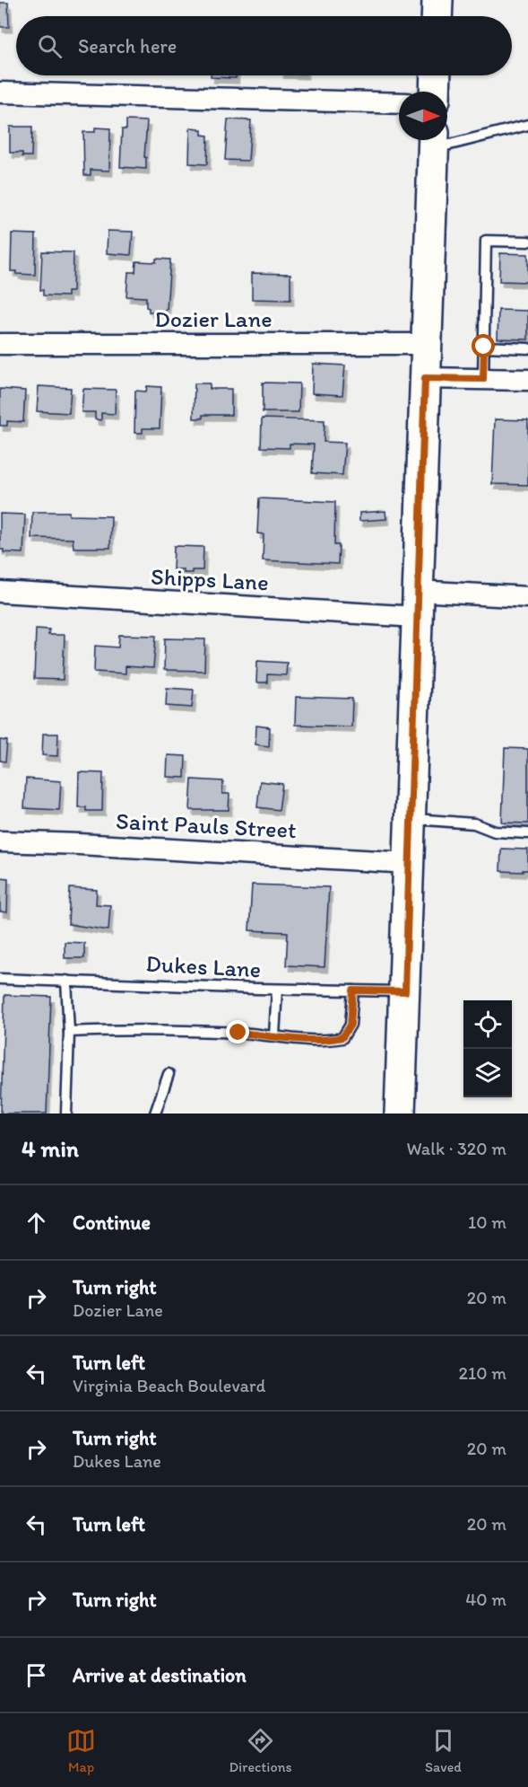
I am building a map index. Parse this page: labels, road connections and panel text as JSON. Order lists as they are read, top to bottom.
{
  "streets": {
    "street": ["Dozier Lane", "Shipps Lane", "Saint Pauls Street"],
    "lane": ["Dukes Lane"]
  },
  "north": "right",
  "page": {
    "search": "Search here",
    "heading": ["4 min", "Walk · 320 m"],
    "list": [
      ["Continue", "10 m"],
      ["Turn right", "Dozier Lane", "20 m"],
      ["Turn left", "Virginia Beach Boulevard", "210 m"],
      ["Turn right", "Dukes Lane", "20 m"],
      ["Turn left", "20 m"],
      ["Turn right", "40 m"],
      "Arrive at destination"
    ],
    "nav": ["Map", "Directions", "Saved"]
  }
}
